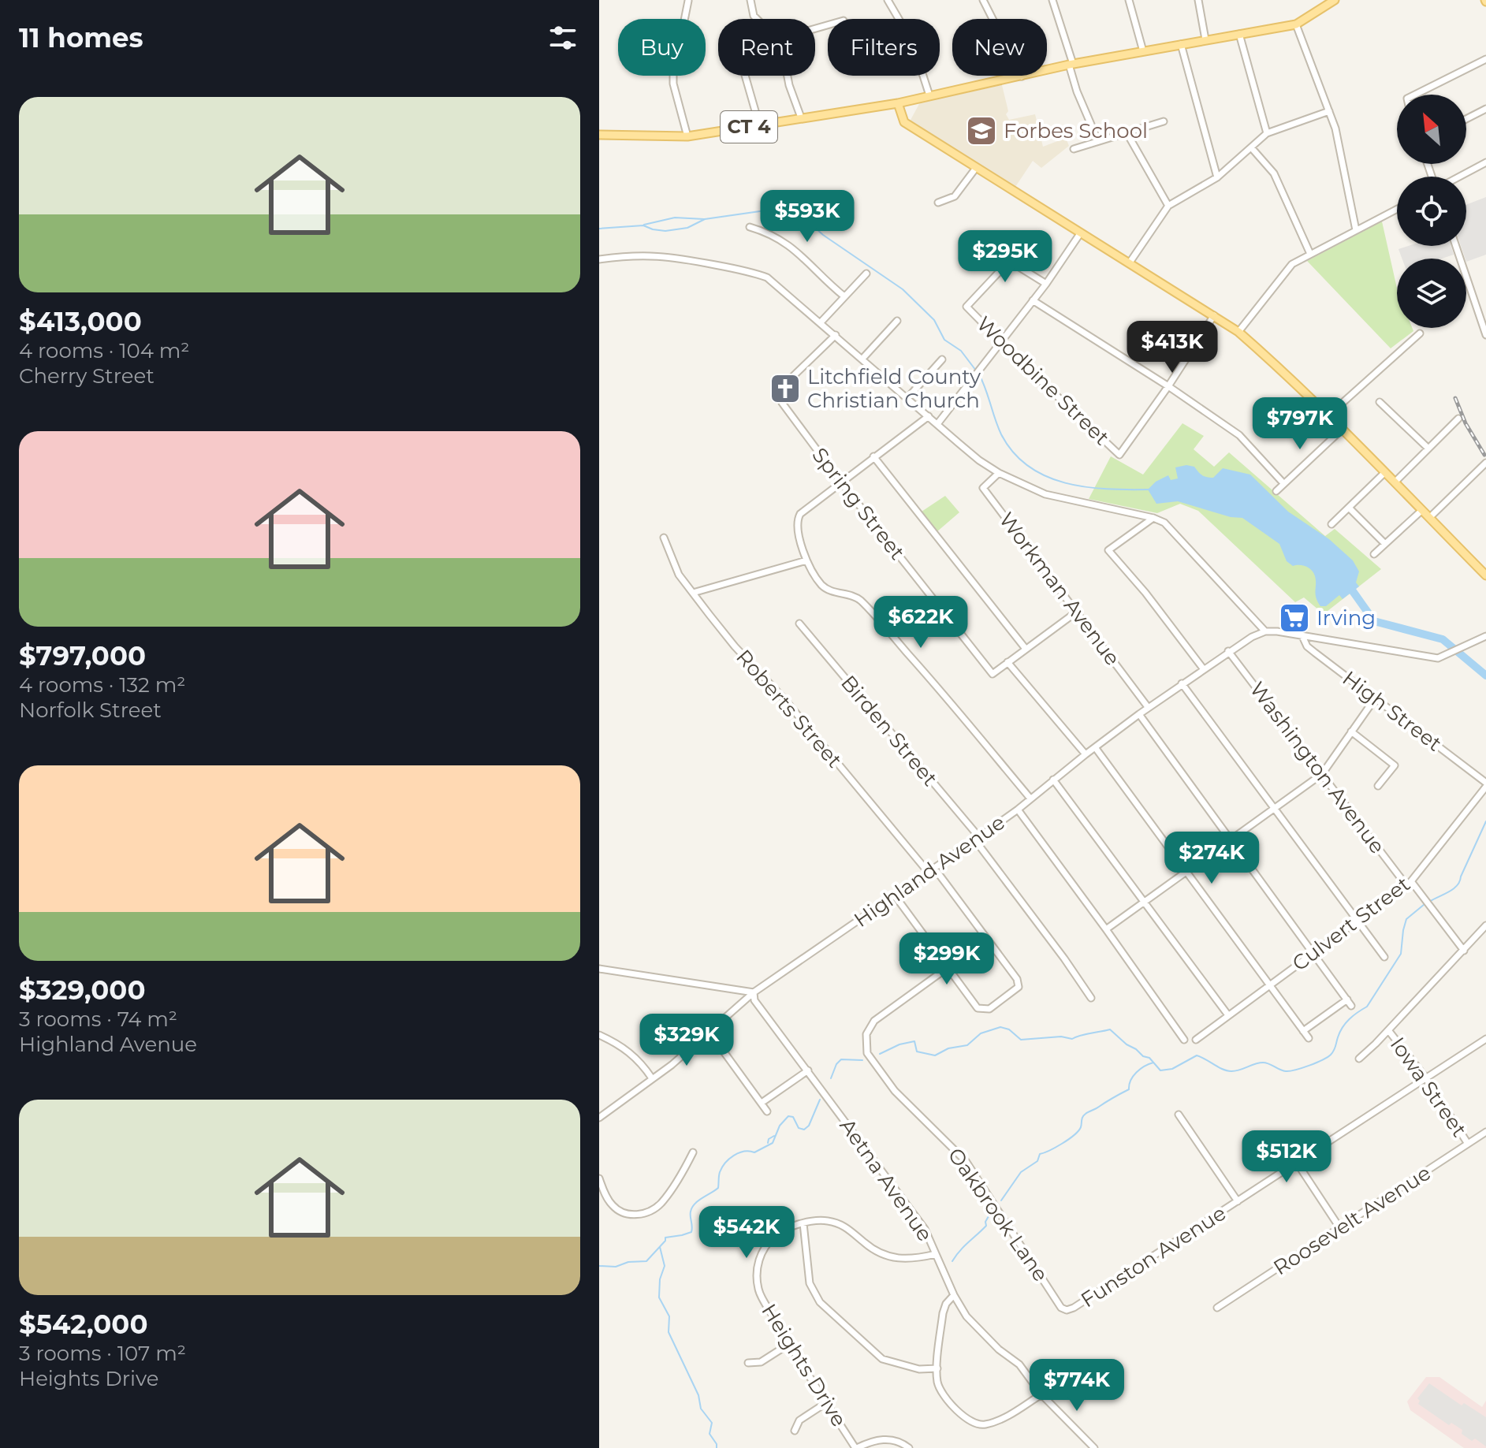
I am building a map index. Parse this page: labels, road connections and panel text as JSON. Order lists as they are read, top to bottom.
{
  "streets": {
    "main road": ["CT 4"],
    "street": [
      "Woodbine Street",
      "Spring Street",
      "Workman Avenue",
      "Roberts Street",
      "High Street",
      "Birden Street",
      "Washington Avenue",
      "Highland Avenue",
      "Culvert Street",
      "Iowa Street",
      "Aetna Avenue",
      "Oakbrook Lane",
      "Roosevelt Avenue",
      "Funston Avenue",
      "Heights Drive"
    ]
  },
  "crossings": [
    ["Workman Avenue", "Highland Avenue"],
    ["Roberts Street", "Highland Avenue"],
    ["High Street", "Culvert Street"],
    ["Birden Street", "Highland Avenue"],
    ["Washington Avenue", "Highland Avenue"],
    ["Washington Avenue", "Culvert Street"],
    ["Highland Avenue", "Aetna Avenue"],
    ["Iowa Street", "Roosevelt Avenue"],
    ["Iowa Street", "Funston Avenue"],
    ["Aetna Avenue", "Heights Drive"],
    ["Oakbrook Lane", "Funston Avenue"]
  ],
  "places": {
    "school or university": ["Forbes School"],
    "church": ["Litchfield County Christian Church"],
    "supermarket": ["Irving"]
  },
  "north": "top left",
  "page": {
    "heading": "11 homes",
    "chip": [
      "Buy",
      "Rent",
      "Filters",
      "New"
    ],
    "list": [
      {
        "name": "$413,000",
        "note": "4 rooms · 104 m² · Cherry Street"
      },
      {
        "name": "$797,000",
        "note": "4 rooms · 132 m² · Norfolk Street"
      },
      {
        "name": "$329,000",
        "note": "3 rooms · 74 m² · Highland Avenue"
      },
      {
        "name": "$542,000",
        "note": "3 rooms · 107 m² · Heights Drive"
      }
    ],
    "price": [
      "$593K",
      "$295K",
      "$413K",
      "$797K",
      "$622K",
      "$274K",
      "$299K",
      "$329K",
      "$512K",
      "$542K",
      "$774K"
    ]
  }
}
